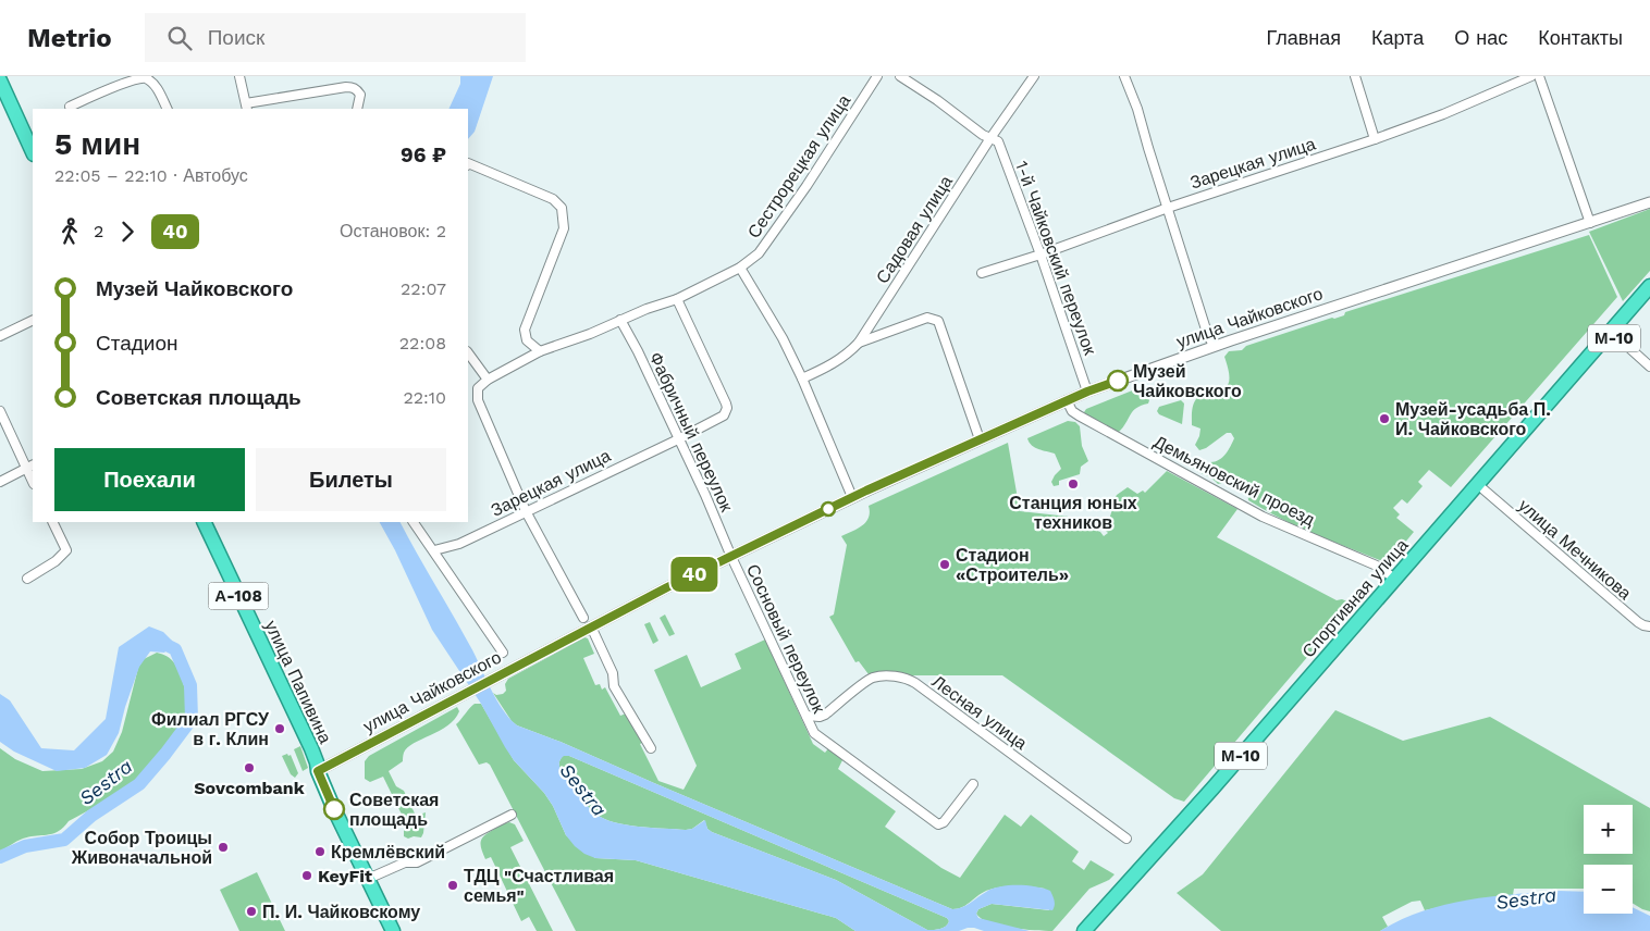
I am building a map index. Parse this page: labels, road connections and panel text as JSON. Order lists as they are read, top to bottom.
{
  "streets": {
    "highway": [
      "М-10",
      "А-108",
      "Спортивная улица",
      "улица Папивина"
    ],
    "street": [
      "Зарецкая улица",
      "Сестрорецкая улица",
      "Садовая улица",
      "1-й Чайковский переулок",
      "улица Чайковского",
      "Фабричный переулок",
      "Демьяновский проезд",
      "улица Мечникова",
      "Сосновый переулок",
      "Лесная улица"
    ]
  },
  "crossings": [
    ["Зарецкая улица", "Сестрорецкая улица"],
    ["Зарецкая улица", "1-й Чайковский переулок"],
    ["Зарецкая улица", "Фабричный переулок"],
    ["Сестрорецкая улица", "Фабричный переулок"],
    ["Садовая улица", "1-й Чайковский переулок"],
    ["1-й Чайковский переулок", "улица Чайковского"],
    ["улица Чайковского", "Фабричный переулок"],
    ["улица Чайковского", "Демьяновский проезд"],
    ["улица Чайковского", "А-108"],
    ["улица Чайковского", "Сосновый переулок"],
    ["улица Чайковского", "улица Папивина"],
    ["Фабричный переулок", "Сосновый переулок"],
    ["Демьяновский проезд", "Спортивная улица"],
    ["улица Мечникова", "Спортивная улица"],
    ["А-108", "улица Папивина"],
    ["Сосновый переулок", "Лесная улица"]
  ],
  "water": ["Sestra"],
  "places": [
    "Музей Чайковского",
    "Музей-усадьба П. И. Чайковского",
    "Станция юных техников",
    "Стадион «Строитель»",
    "Филиал РГСУ в г. Клин",
    "Sovcombank",
    "Советская площадь",
    "Собор Троицы Живоначальной",
    "Кремлёвский",
    "KeyFit",
    "ТДЦ \"Счастливая семья\"",
    "П. И. Чайковскому"
  ],
  "lines": ["bus line 40"],
  "page": {
    "header": "Metrio",
    "search": "Поиск",
    "nav": [
      "Главная",
      "Карта",
      "О нас",
      "Контакты"
    ],
    "on_map": "40",
    "heading": ["5 мин", "22:05 – 22:10 · Автобус", "96 ₽"],
    "legs": ["2", "40", "Остановок: 2"],
    "list": [
      {
        "name": "Музей Чайковского",
        "value": "22:07"
      },
      {
        "name": "Стадион",
        "value": "22:08"
      },
      {
        "name": "Советская площадь",
        "value": "22:10"
      }
    ],
    "buttons": ["Поехали", "Билеты"],
    "map_buttons": ["+", "−"]
  }
}
